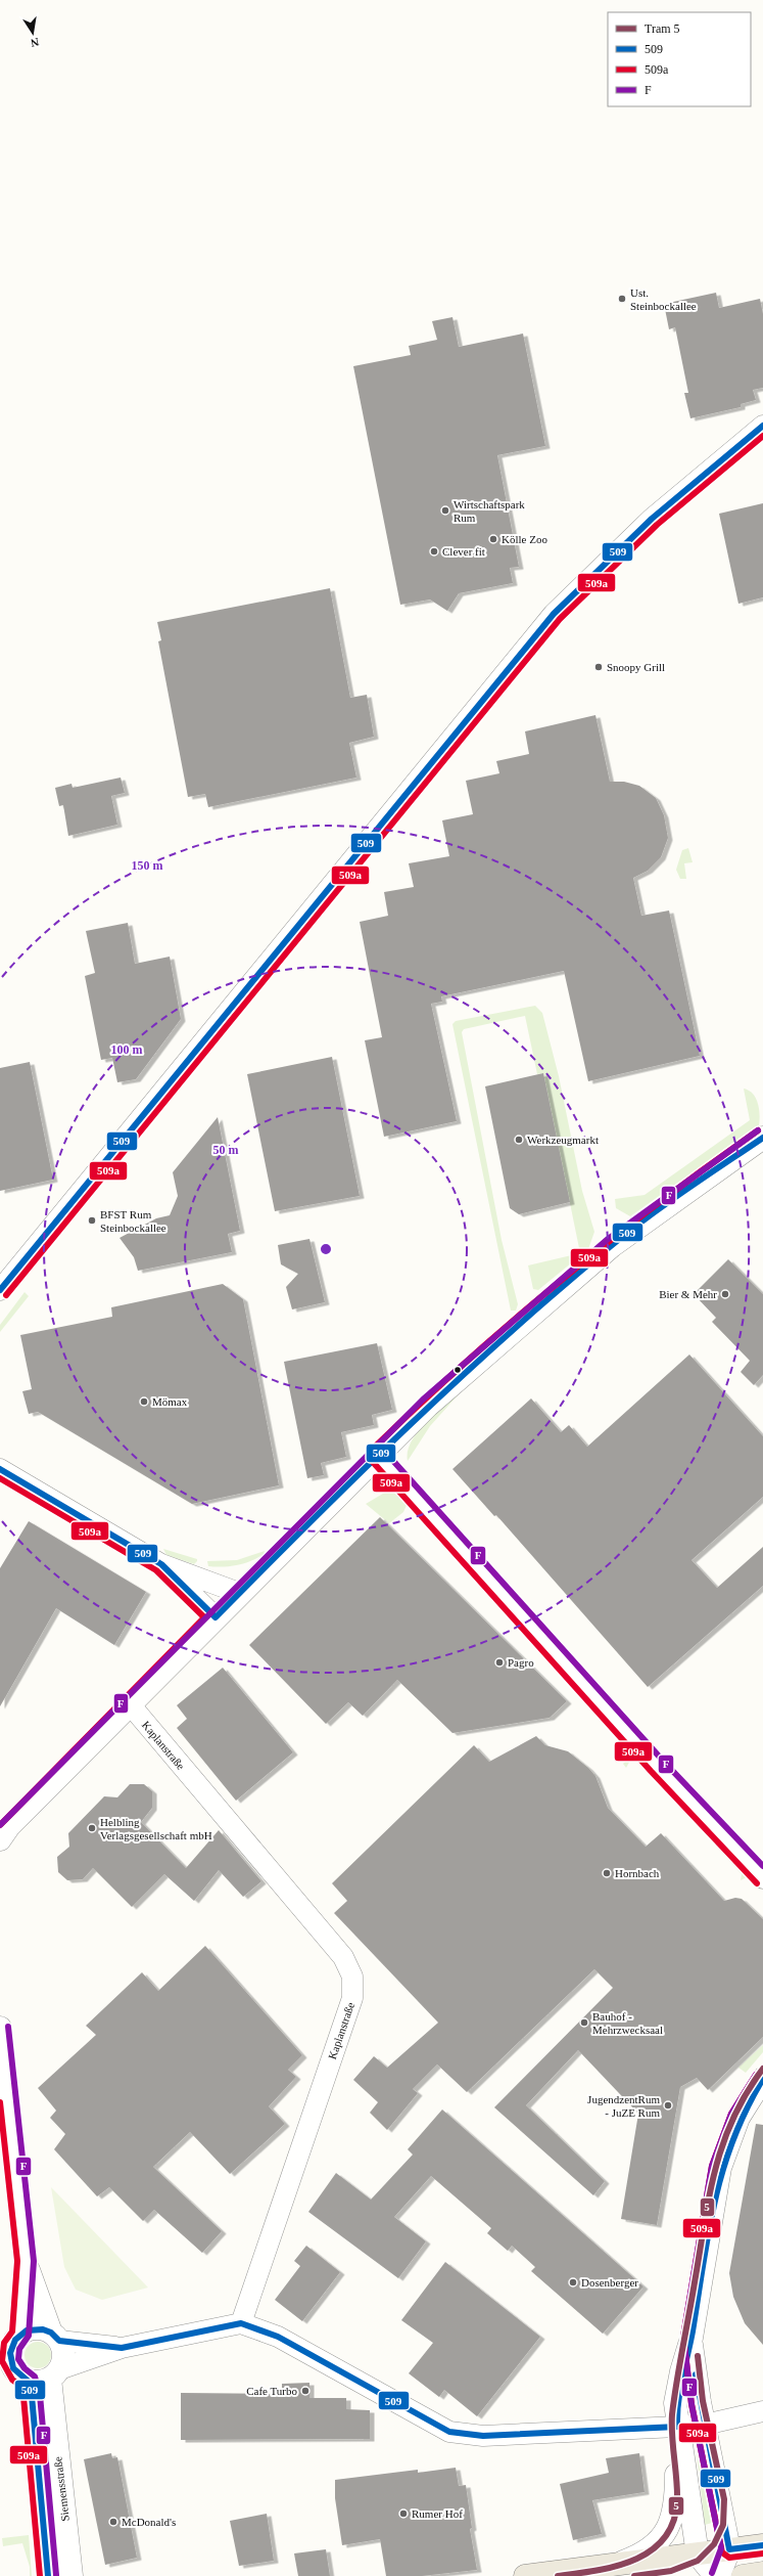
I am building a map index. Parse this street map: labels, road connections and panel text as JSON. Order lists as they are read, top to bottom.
{
  "streets": {
    "street": ["Kaplanstraße", "Siemensstraße"]
  },
  "places": [
    "Ust. Steinbockallee",
    "Wirtschaftspark Rum",
    "Kölle Zoo",
    "Clever fit",
    "Snoopy Grill",
    "Werkzeugmarkt",
    "BFST Rum Steinbockallee",
    "Bier & Mehr",
    "Mömax",
    "Pagro",
    "Helbling Verlagsgesellschaft mbH",
    "Hornbach",
    "Bauhof - Mehrzwecksaal",
    "JugendzentRum - JuZE Rum",
    "Dosenberger",
    "Cafe Turbo",
    "Rumer Hof",
    "McDonald's"
  ],
  "lines": [
    "transit line 509",
    "transit line 509a",
    "transit line F",
    "tram line 5"
  ],
  "legend": [
    "Tram 5",
    "509",
    "509a",
    "F"
  ],
  "north": "bottom",
  "rings": ["150 m", "100 m", "50 m"]
}
